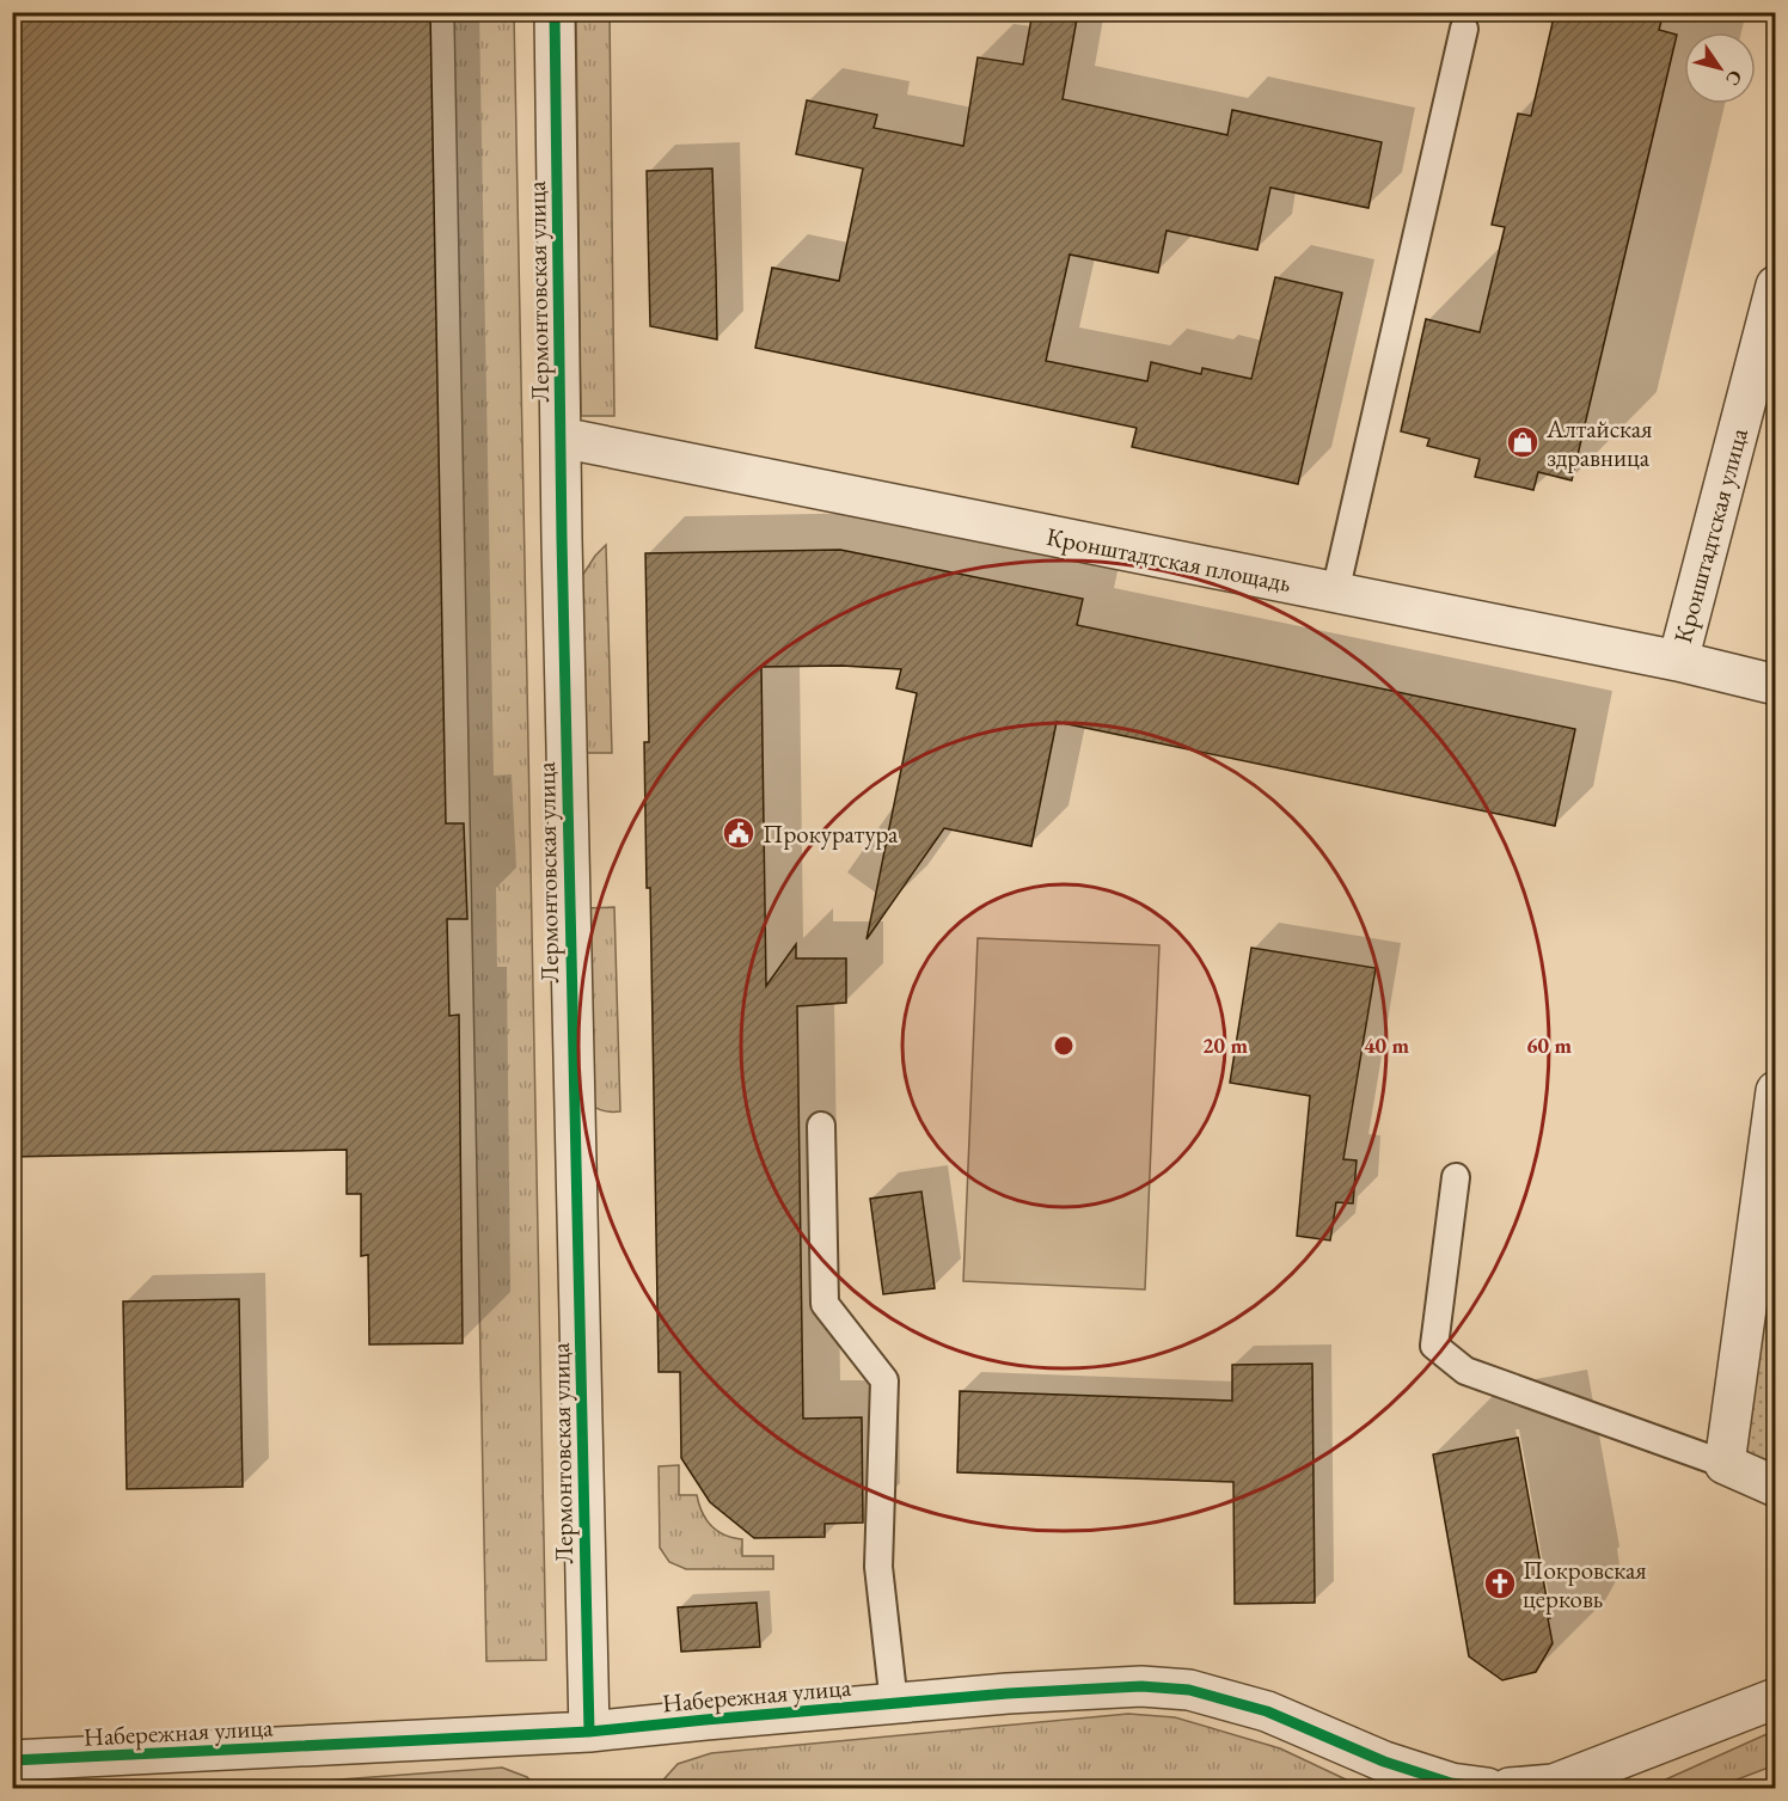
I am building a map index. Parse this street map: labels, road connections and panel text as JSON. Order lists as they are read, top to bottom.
{
  "streets": {
    "street": [
      "Лермонтовская улица",
      "Кронштадтская улица",
      "Кронштадтская площадь",
      "Набережная улица"
    ]
  },
  "crossings": [
    ["Лермонтовская улица", "Кронштадтская площадь"],
    ["Лермонтовская улица", "Набережная улица"],
    ["Кронштадтская улица", "Кронштадтская площадь"]
  ],
  "places": {
    "shop": ["Алтайская здравница"],
    "public building": ["Прокуратура"],
    "church": ["Покровская церковь"]
  },
  "north": "bottom right",
  "rings": ["20 m", "40 m", "60 m"]
}
